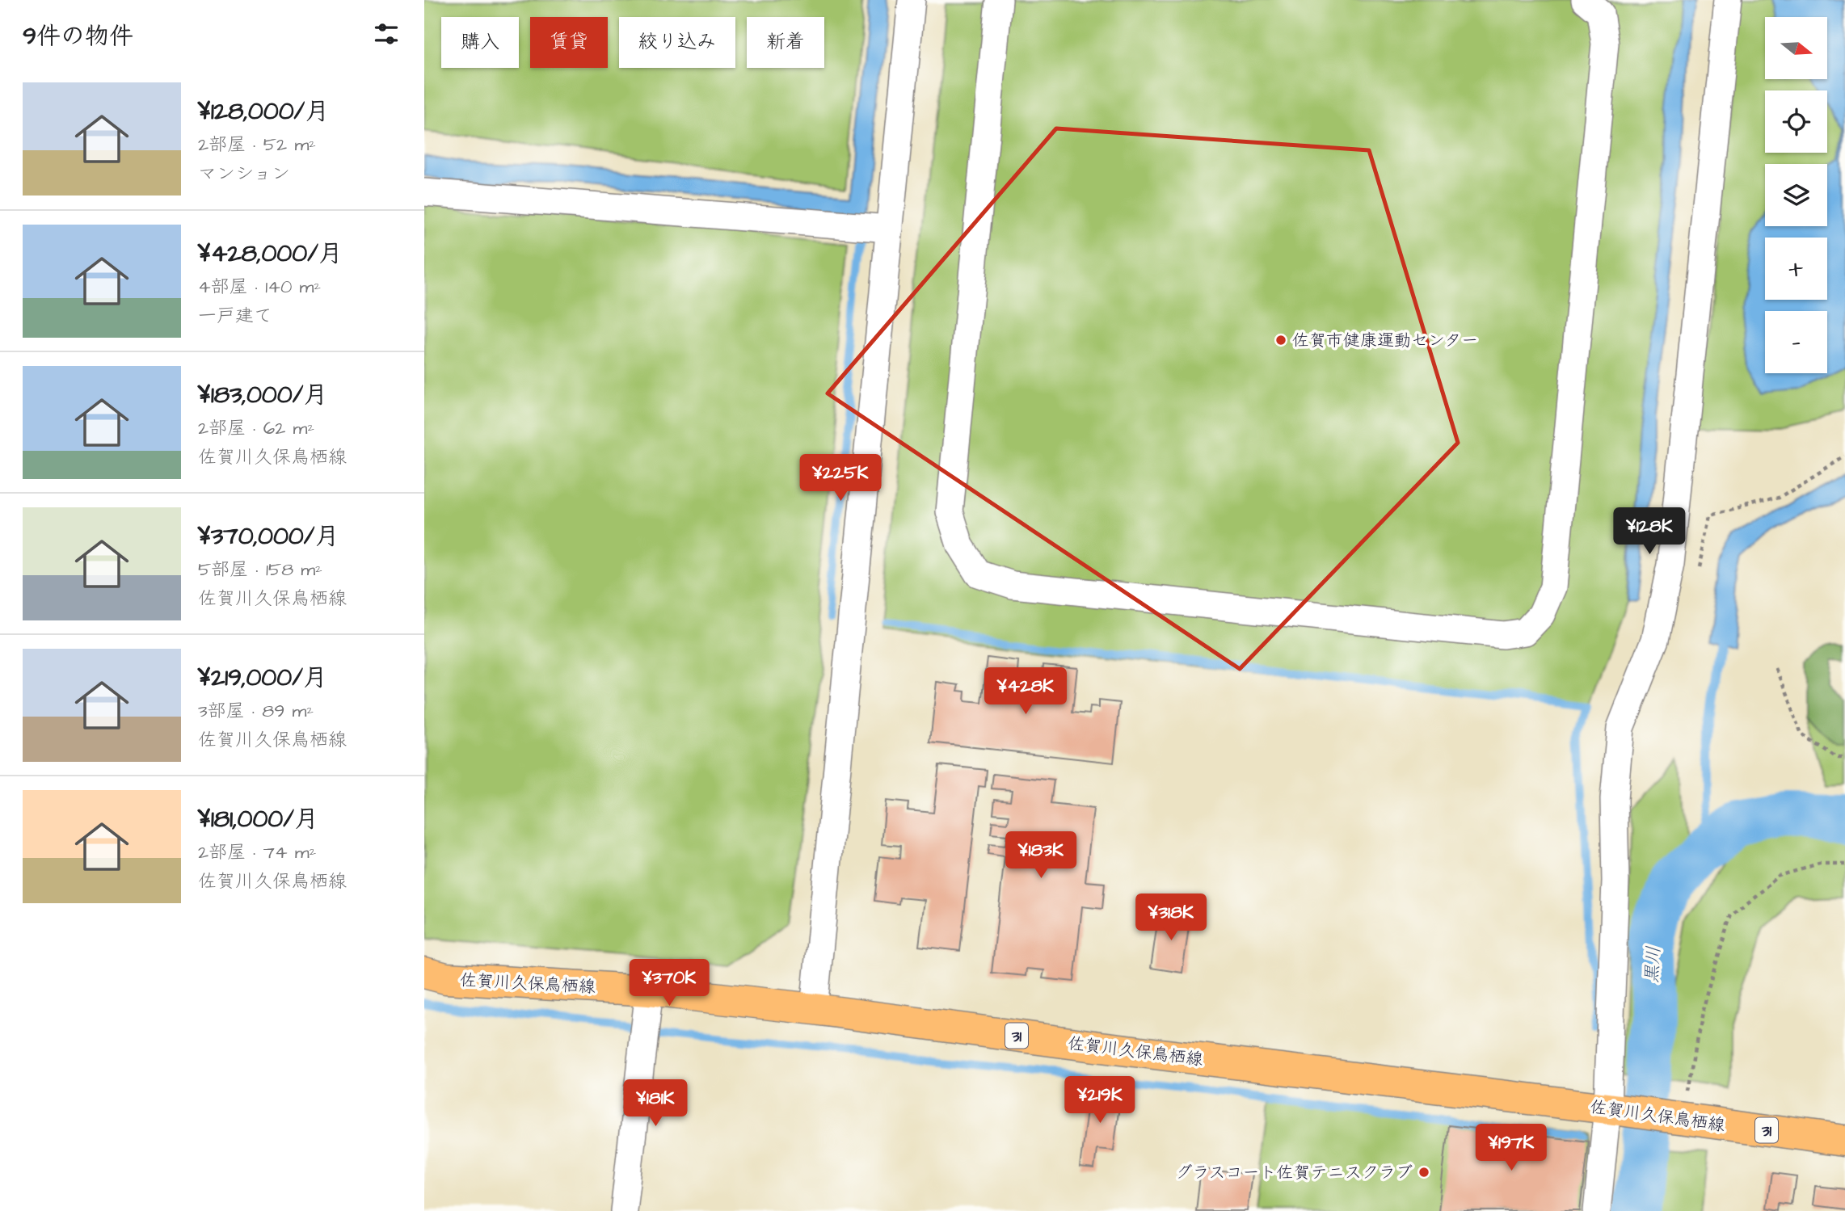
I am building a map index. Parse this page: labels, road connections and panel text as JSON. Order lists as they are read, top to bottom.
{
  "streets": {
    "main road": ["佐賀川久保鳥栖線", "31"]
  },
  "water": ["黒川"],
  "places": ["佐賀市健康運動センター", "グラスコート佐賀テニスクラブ"],
  "north": "right",
  "page": {
    "heading": "9件の物件",
    "map_buttons": ["+", "−"],
    "chip": [
      "購入",
      "賃貸",
      "絞り込み",
      "新着"
    ],
    "list": [
      {
        "name": "¥128,000/月",
        "note": "2部屋 · 52 m² · マンション"
      },
      {
        "name": "¥428,000/月",
        "note": "4部屋 · 140 m² · 一戸建て"
      },
      {
        "name": "¥183,000/月",
        "note": "2部屋 · 62 m² · 佐賀川久保鳥栖線"
      },
      {
        "name": "¥370,000/月",
        "note": "5部屋 · 158 m² · 佐賀川久保鳥栖線"
      },
      {
        "name": "¥219,000/月",
        "note": "3部屋 · 89 m² · 佐賀川久保鳥栖線"
      },
      {
        "name": "¥181,000/月",
        "note": "2部屋 · 74 m² · 佐賀川久保鳥栖線"
      }
    ],
    "price": [
      "¥225K",
      "¥128K",
      "¥428K",
      "¥183K",
      "¥318K",
      "¥370K",
      "¥219K",
      "¥181K",
      "¥197K"
    ]
  }
}
